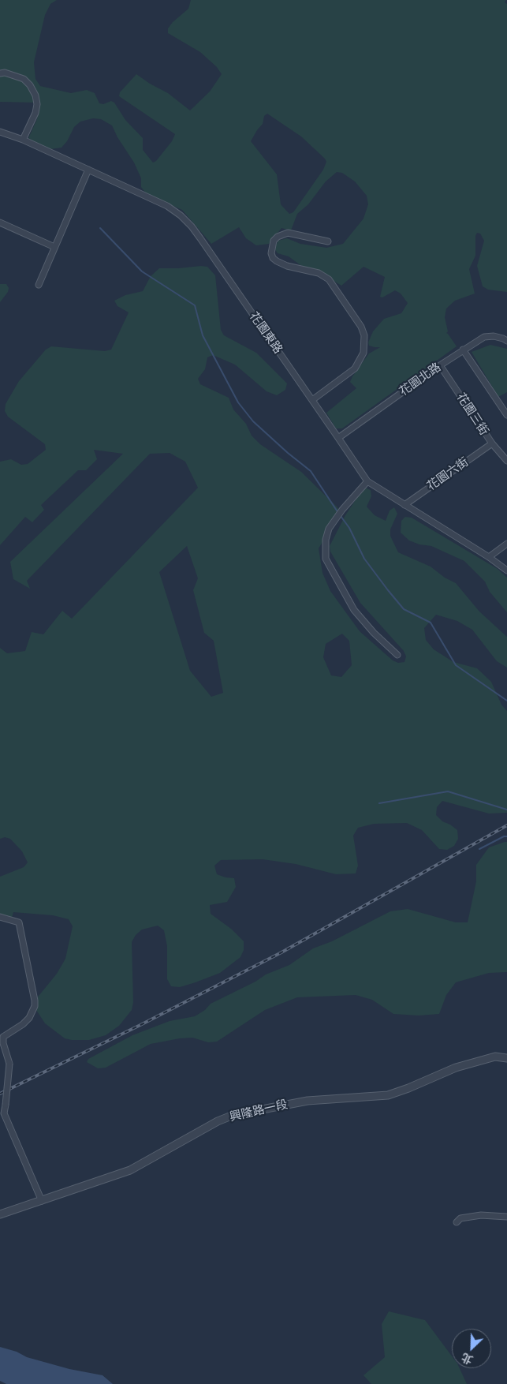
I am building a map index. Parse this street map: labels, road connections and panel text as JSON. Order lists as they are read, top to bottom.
{
  "streets": {
    "street": [
      "花園東路",
      "花園北路",
      "花園三街",
      "花園六街",
      "興隆路一段"
    ]
  },
  "crossings": [
    ["花園東路", "花園北路"],
    ["花園東路", "花園六街"],
    ["花園北路", "花園三街"],
    ["花園三街", "花園六街"]
  ],
  "north": "bottom left"
}
